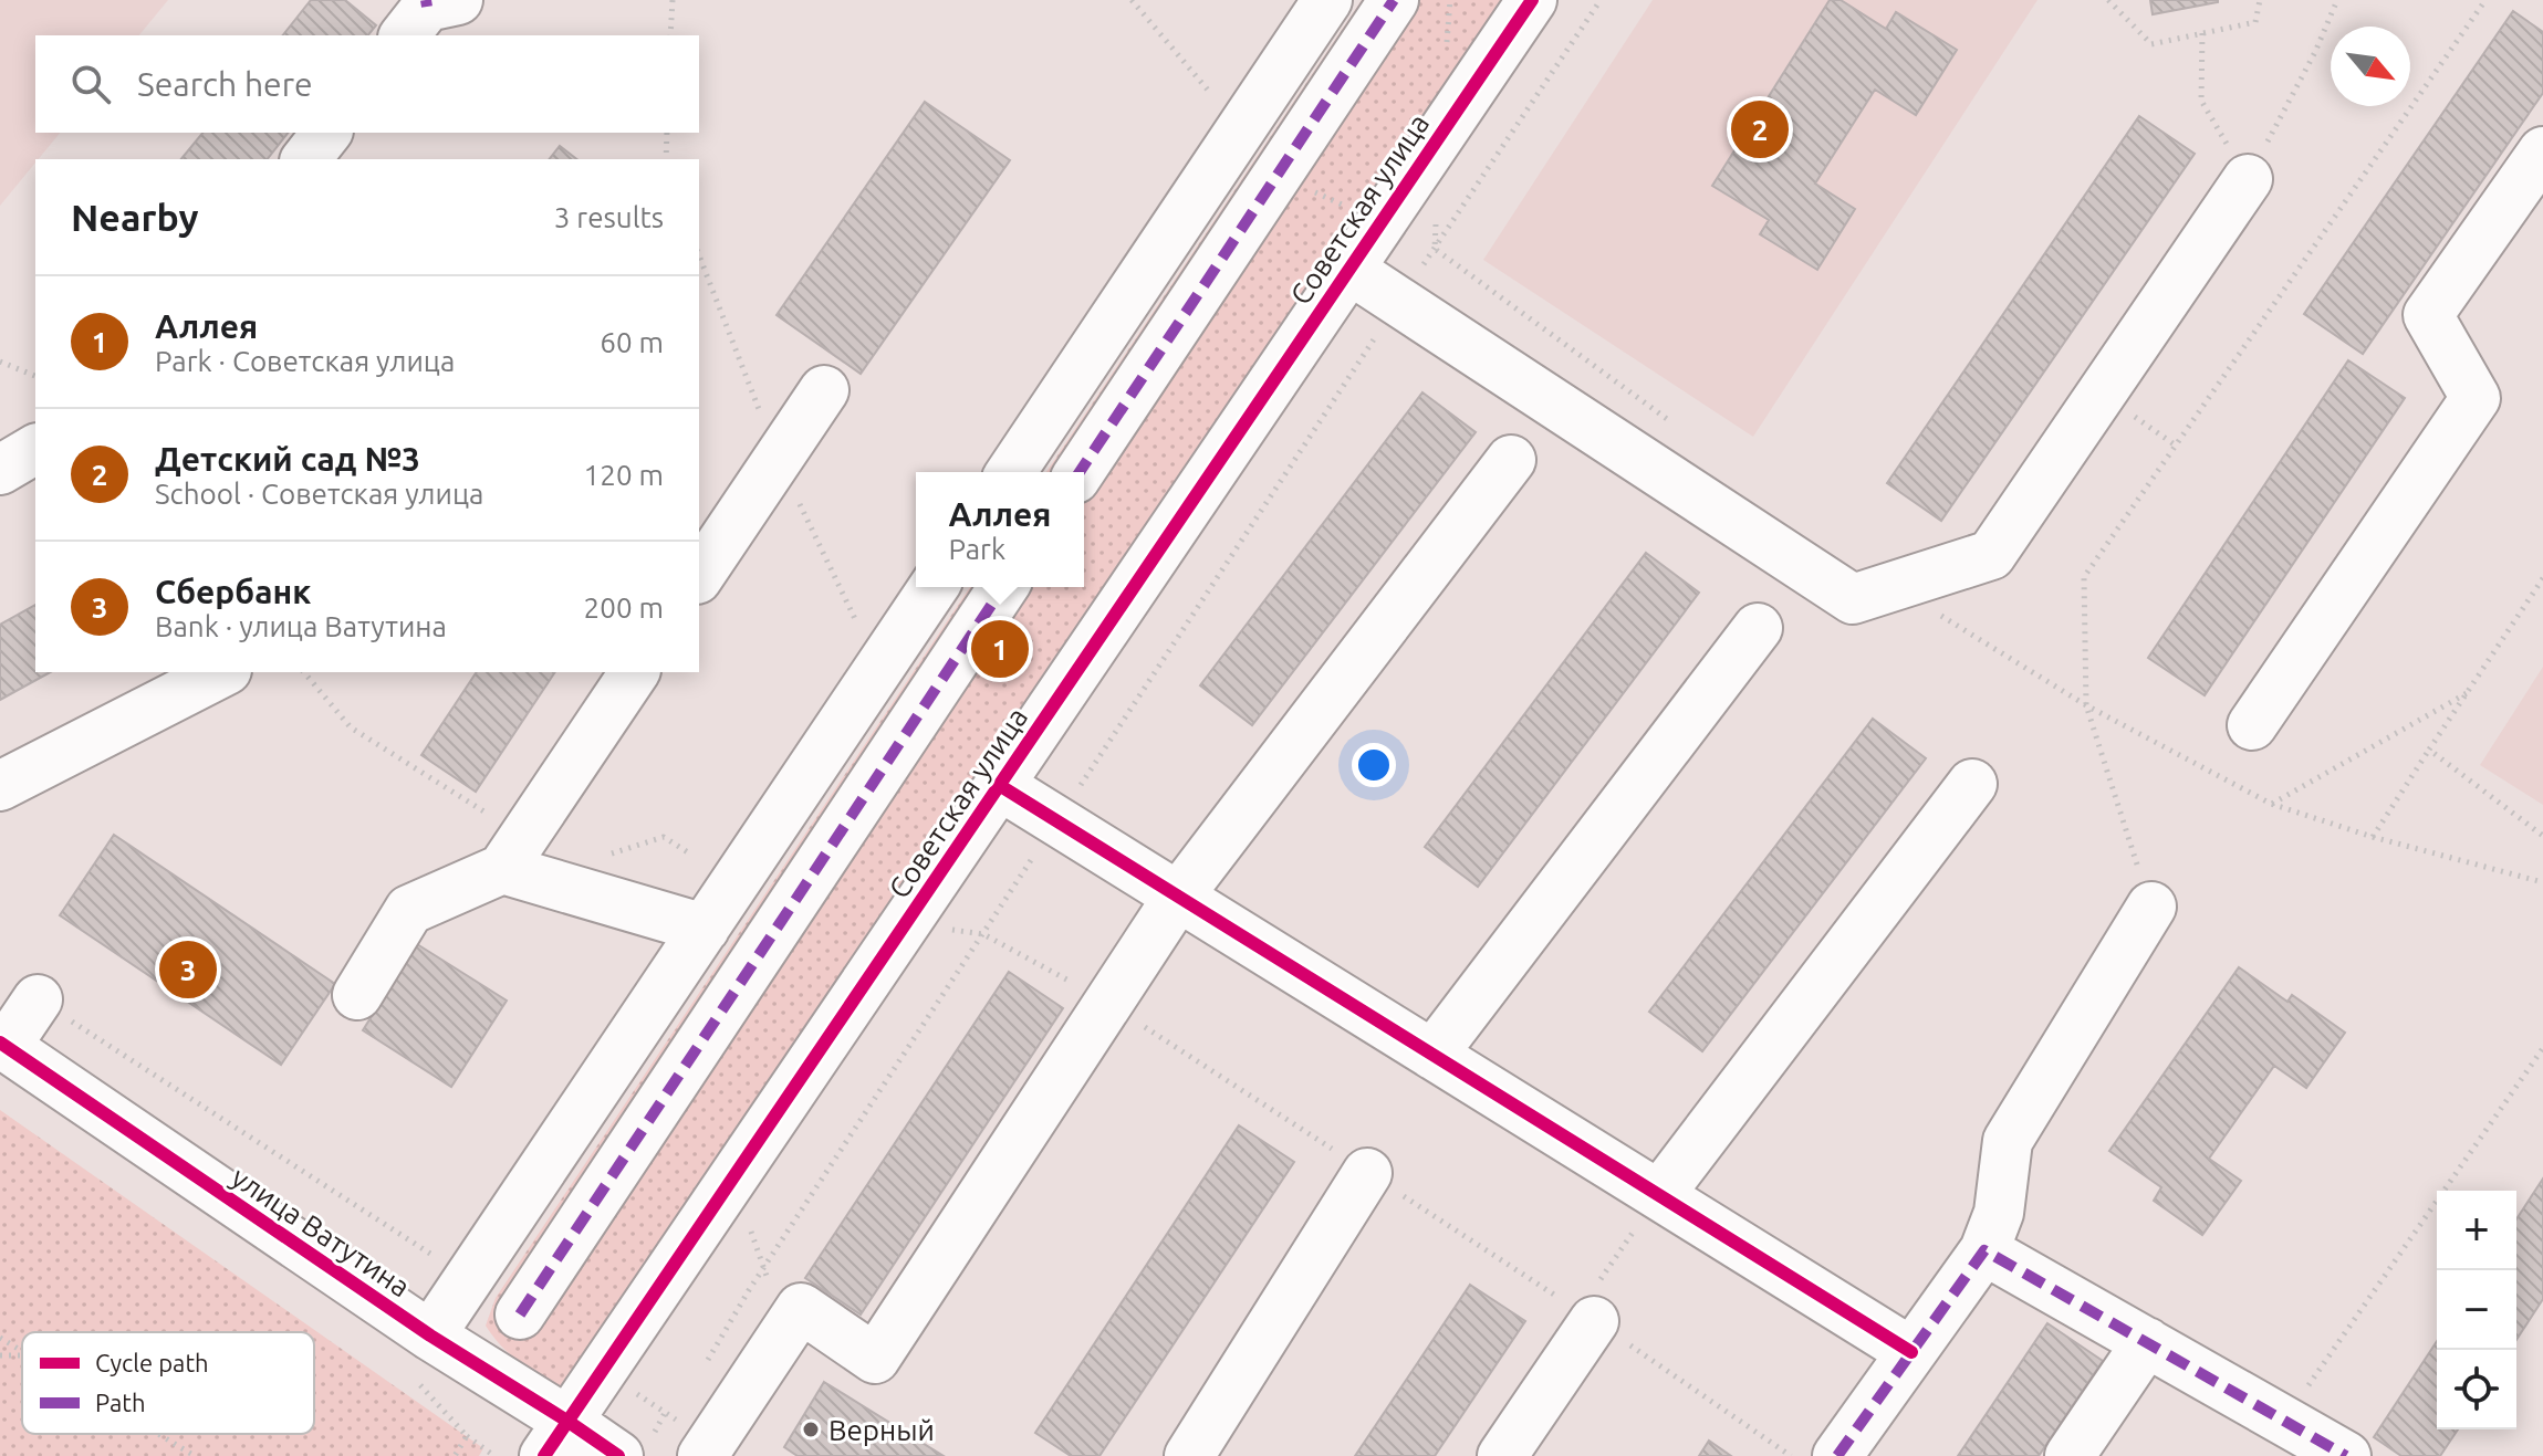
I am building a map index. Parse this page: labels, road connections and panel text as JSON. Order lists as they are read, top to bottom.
{
  "streets": {
    "street": ["Советская улица", "улица Ватутина"]
  },
  "crossings": [
    ["Советская улица", "улица Ватутина"]
  ],
  "places": ["Верный"],
  "legend": ["Cycle path", "Path"],
  "north": "bottom right",
  "page": {
    "search": "Search here",
    "pins": ["2", "1", "3"],
    "heading": ["Nearby", "3 results"],
    "list": [
      {
        "mark": "1",
        "name": "Аллея",
        "note": "Park · Советская улица",
        "value": "60 m"
      },
      {
        "mark": "2",
        "name": "Детский сад №3",
        "note": "School · Советская улица",
        "value": "120 m"
      },
      {
        "mark": "3",
        "name": "Сбербанк",
        "note": "Bank · улица Ватутина",
        "value": "200 m"
      }
    ],
    "popup": ["Аллея", "Park"],
    "map_buttons": ["+", "−"]
  }
}
